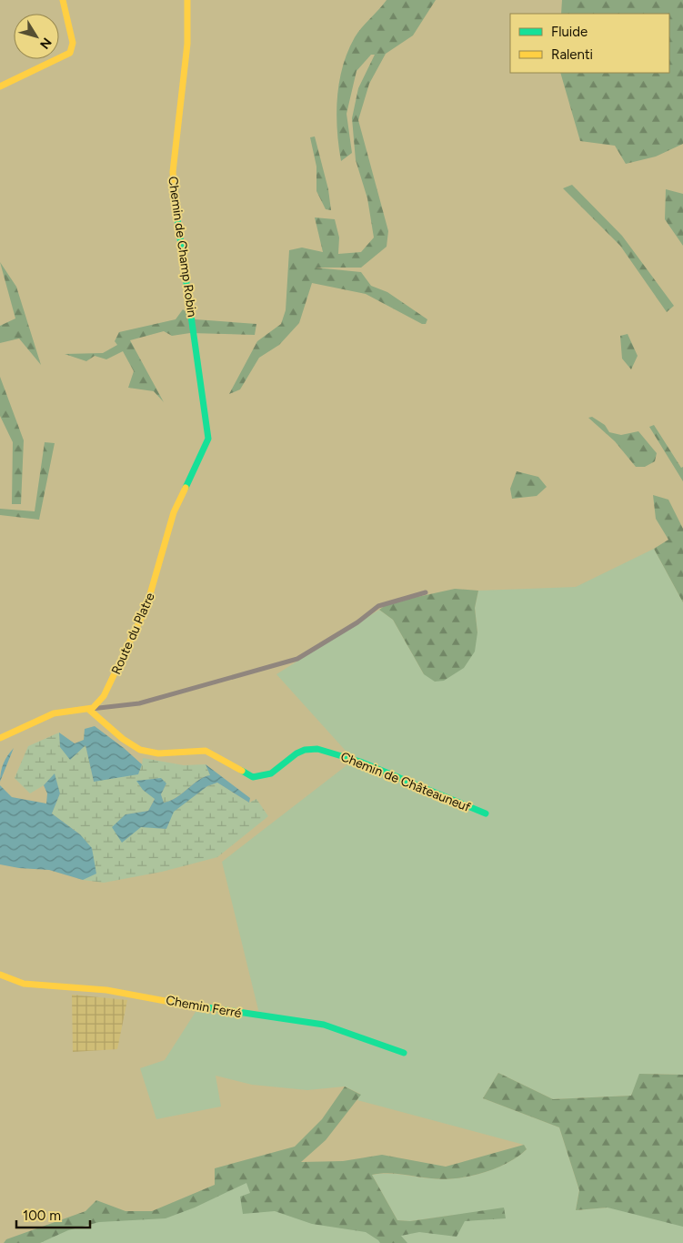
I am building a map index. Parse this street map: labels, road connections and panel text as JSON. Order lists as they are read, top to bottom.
{
  "streets": {
    "street": [
      "Chemin de Champ Robin",
      "Route du Platre",
      "Chemin de Châteauneuf",
      "Chemin Ferré"
    ]
  },
  "crossings": [
    ["Chemin de Champ Robin", "Route du Platre"],
    ["Route du Platre", "Chemin de Châteauneuf"]
  ],
  "legend": ["Fluide", "Ralenti"],
  "scale_bar": "100 m",
  "north": "bottom right"
}
